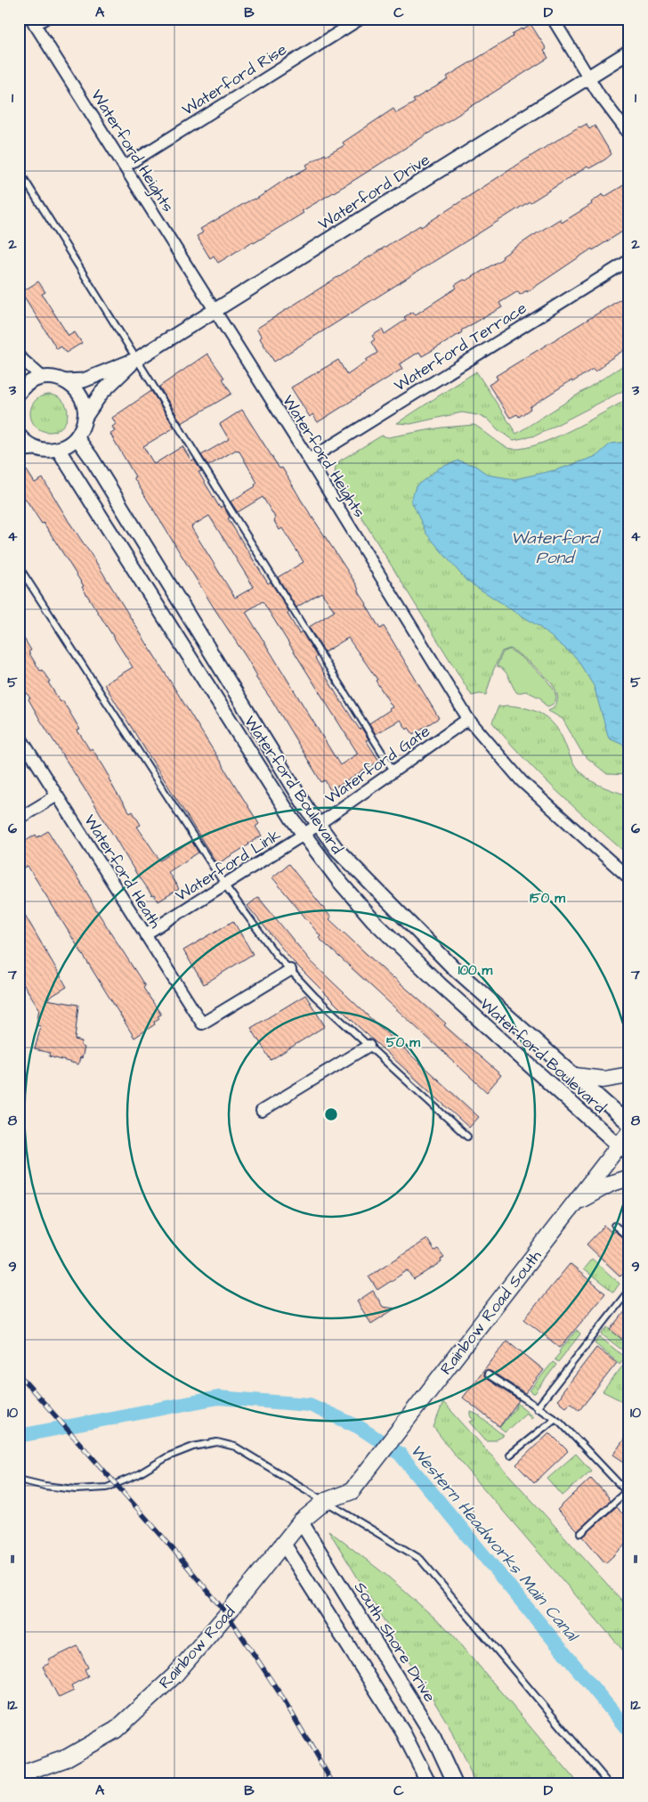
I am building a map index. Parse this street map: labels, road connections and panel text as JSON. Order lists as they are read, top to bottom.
{
  "streets": {
    "main road": ["Rainbow Road South", "Rainbow Road"],
    "street": [
      "Waterford Rise",
      "Waterford Heights",
      "Waterford Drive",
      "Waterford Terrace",
      "Waterford Gate",
      "Waterford Boulevard",
      "Waterford Link",
      "Waterford Heath",
      "South Shore Drive"
    ]
  },
  "crossings": [
    ["Waterford Rise", "Waterford Heights"],
    ["Waterford Heights", "Waterford Drive"],
    ["Waterford Heights", "Waterford Terrace"],
    ["Waterford Heights", "Waterford Gate"],
    ["Waterford Drive", "Waterford Boulevard"],
    ["Waterford Gate", "Waterford Boulevard"],
    ["Waterford Gate", "Waterford Link"],
    ["Waterford Boulevard", "Waterford Link"],
    ["Waterford Boulevard", "Rainbow Road South"],
    ["Waterford Link", "Waterford Heath"],
    ["Rainbow Road South", "Rainbow Road"],
    ["South Shore Drive", "Rainbow Road"]
  ],
  "water": ["Waterford Pond", "Western Headworks Main Canal"],
  "grid": {
    "columns": [
      "A",
      "B",
      "C",
      "D"
    ],
    "rows": [
      "1",
      "2",
      "3",
      "4",
      "5",
      "6",
      "7",
      "8",
      "9",
      "10",
      "11",
      "12"
    ]
  },
  "rings": ["150 m", "100 m", "50 m"]
}
